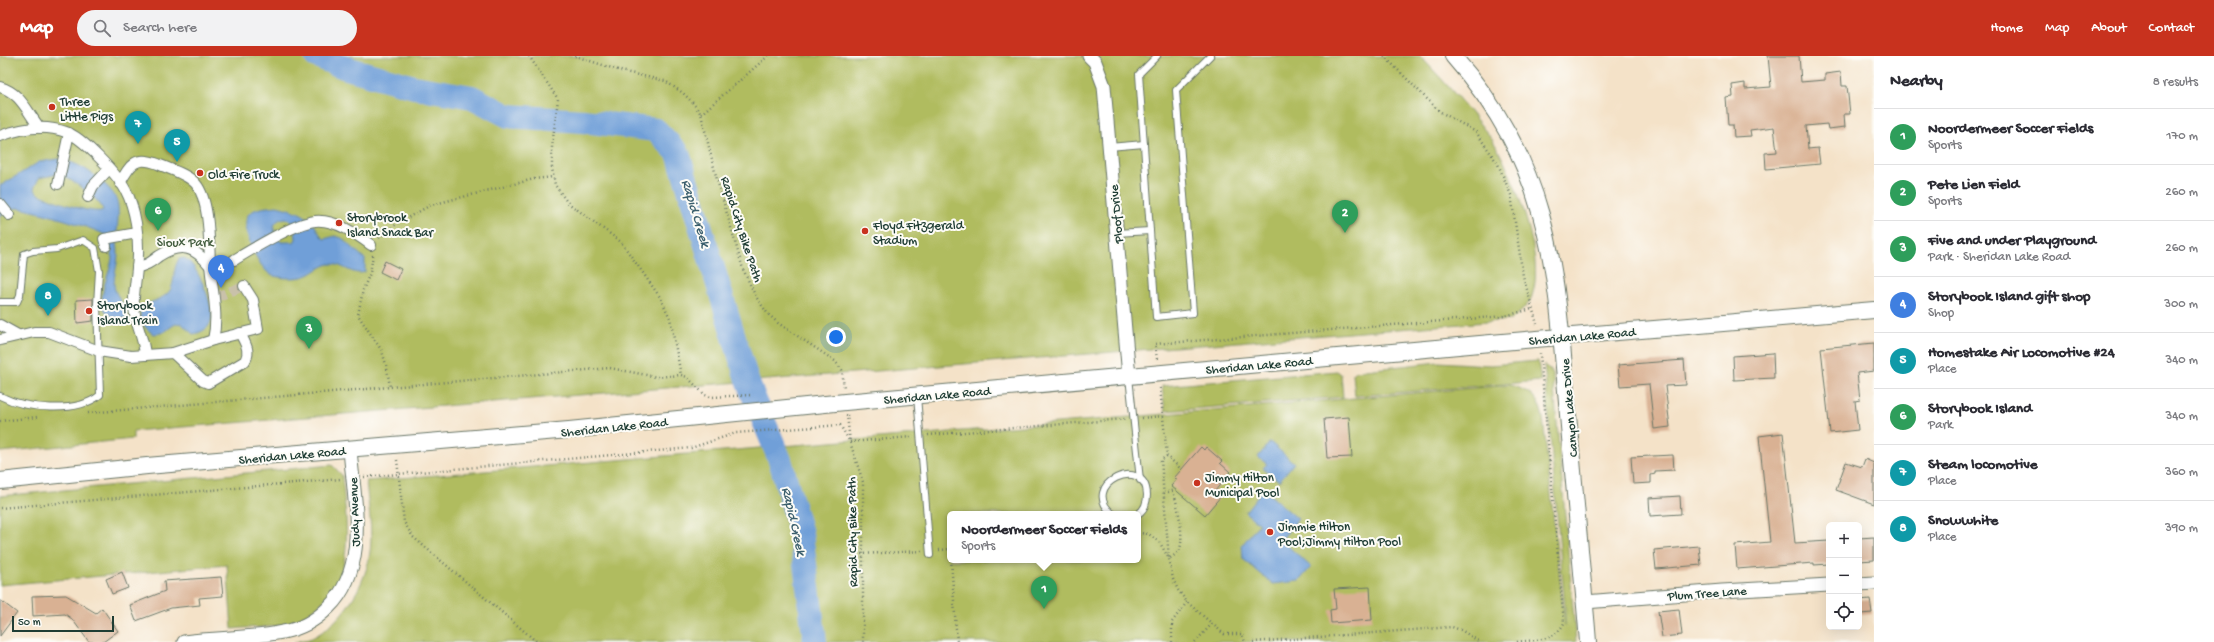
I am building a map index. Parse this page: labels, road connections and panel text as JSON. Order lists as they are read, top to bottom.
{
  "streets": {
    "street": [
      "Ploof Drive",
      "Sheridan Lake Road",
      "Canyon Lake Drive",
      "Judy Avenue",
      "Plum Tree Lane"
    ],
    "path": ["Rapid City Bike Path"]
  },
  "crossings": [
    ["Ploof Drive", "Sheridan Lake Road"],
    ["Rapid City Bike Path", "Sheridan Lake Road"],
    ["Sheridan Lake Road", "Canyon Lake Drive"],
    ["Sheridan Lake Road", "Judy Avenue"],
    ["Canyon Lake Drive", "Plum Tree Lane"]
  ],
  "water": ["Rapid Creek"],
  "parks": ["Sioux Park"],
  "places": [
    "Three Little Pigs",
    "Old Fire Truck",
    "Storybrook Island Snack Bar",
    "Floyd Fitzgerald Stadium",
    "Storybook Island Train",
    "Jimmy Hilton Municipal Pool",
    "Jimmie Hilton Pool;Jimmy Hilton Pool"
  ],
  "scale_bar": "50 m",
  "page": {
    "header": "Map",
    "search": "Search here",
    "nav": [
      "Home",
      "Map",
      "About",
      "Contact"
    ],
    "heading": ["Nearby", "8 results"],
    "list": [
      {
        "mark": "1",
        "name": "Noordermeer Soccer Fields",
        "note": "Sports",
        "value": "170 m"
      },
      {
        "mark": "2",
        "name": "Pete Lien Field",
        "note": "Sports",
        "value": "260 m"
      },
      {
        "mark": "3",
        "name": "Five and under Playground",
        "note": "Park · Sheridan Lake Road",
        "value": "260 m"
      },
      {
        "mark": "4",
        "name": "Storybook Island gift shop",
        "note": "Shop",
        "value": "300 m"
      },
      {
        "mark": "5",
        "name": "Homestake Air Locomotive #24",
        "note": "Place",
        "value": "340 m"
      },
      {
        "mark": "6",
        "name": "Storybook Island",
        "note": "Park",
        "value": "340 m"
      },
      {
        "mark": "7",
        "name": "Steam locomotive",
        "note": "Place",
        "value": "360 m"
      },
      {
        "mark": "8",
        "name": "Snowwhite",
        "note": "Place",
        "value": "390 m"
      }
    ],
    "pins": [
      "7",
      "5",
      "6",
      "2",
      "4",
      "8",
      "3",
      "1"
    ],
    "popup": ["Noordermeer Soccer Fields", "Sports"],
    "map_buttons": ["+", "−"],
    "scale": "50 m"
  }
}
